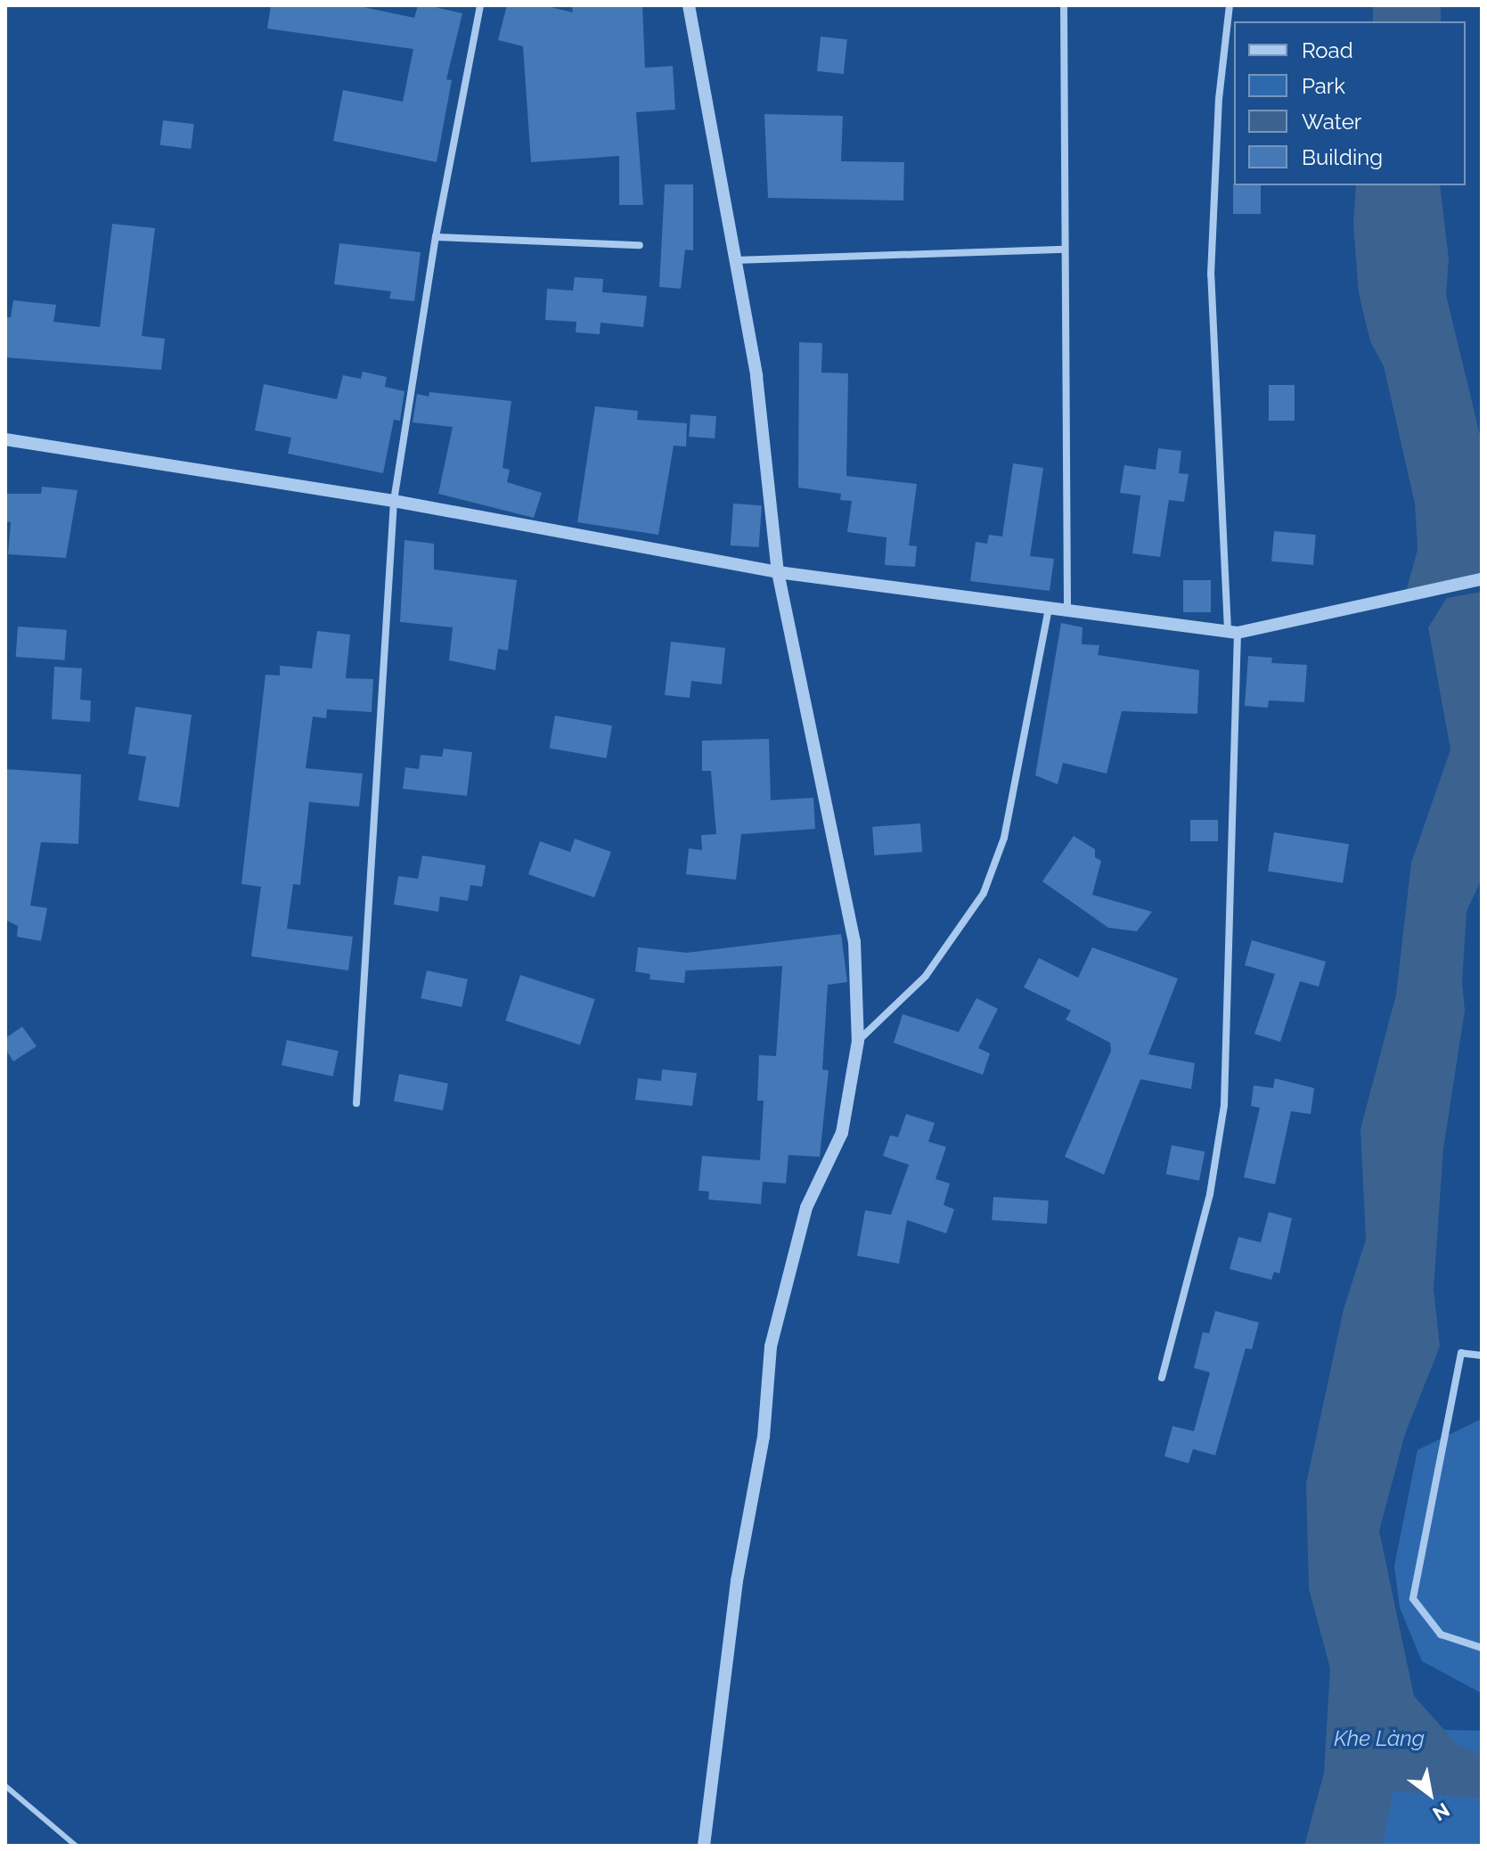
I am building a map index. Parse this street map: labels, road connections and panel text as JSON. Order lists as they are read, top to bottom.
{
  "water": ["Khe Làng"],
  "legend": [
    "Road",
    "Park",
    "Water",
    "Building"
  ],
  "north": "bottom right"
}
